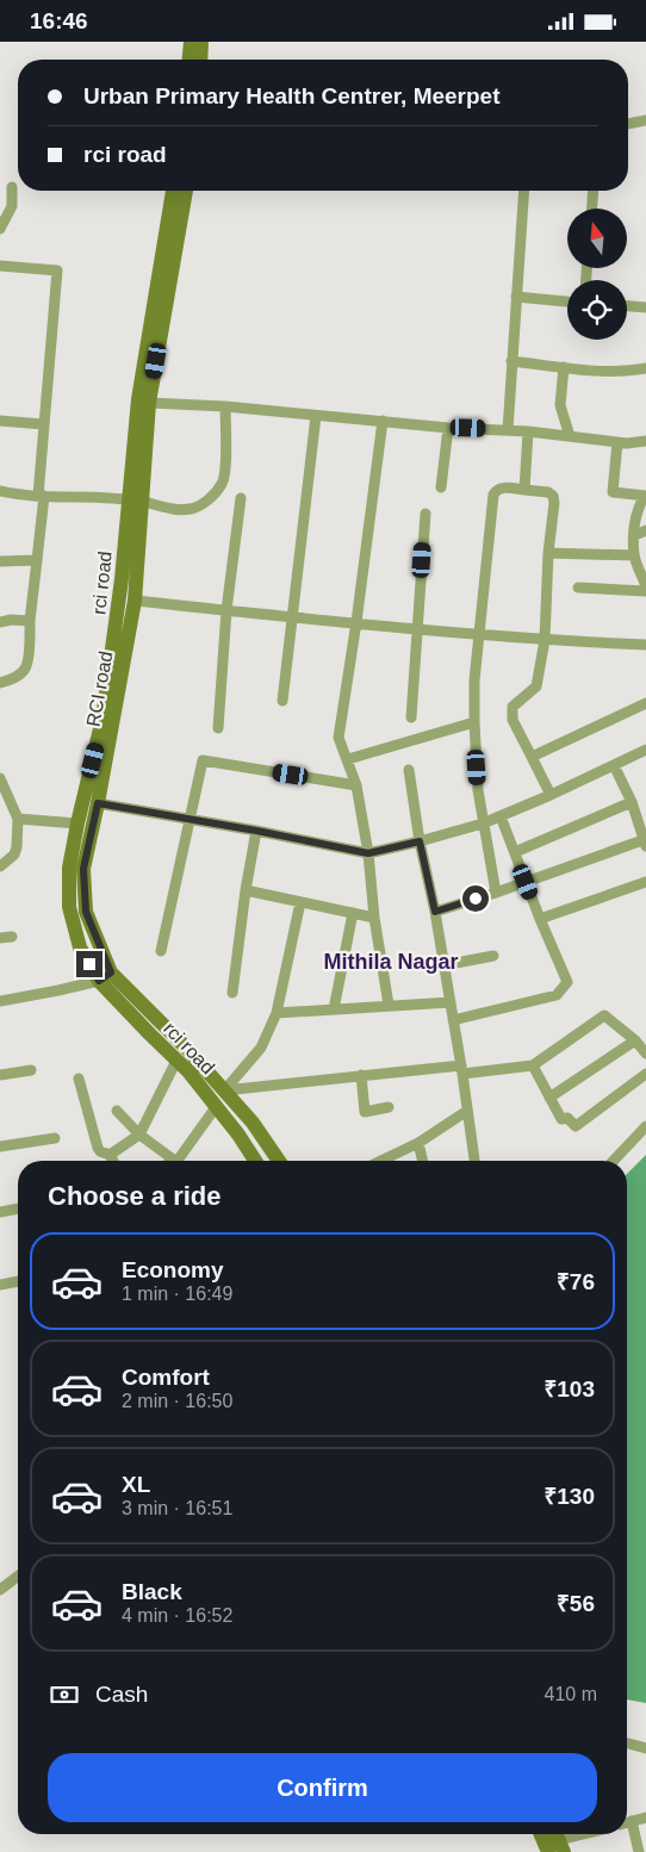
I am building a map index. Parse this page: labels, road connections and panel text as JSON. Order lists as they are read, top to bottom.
{
  "streets": {
    "main road": ["rci road", "RCI road"]
  },
  "crossings": [
    ["rci road", "RCI road"]
  ],
  "districts": ["Mithila Nagar"],
  "north": "top",
  "page": {
    "status": "16:46",
    "banner": ["Urban Primary Health Centrer, Meerpet", "rci road"],
    "heading": "Choose a ride",
    "list": [
      {
        "name": "Economy",
        "note": "1 min · 16:49",
        "value": "₹76"
      },
      {
        "name": "Comfort",
        "note": "2 min · 16:50",
        "value": "₹103"
      },
      {
        "name": "XL",
        "note": "3 min · 16:51",
        "value": "₹130"
      },
      {
        "name": "Black",
        "note": "4 min · 16:52",
        "value": "₹56"
      }
    ],
    "pay": ["Cash", "410 m"],
    "buttons": "Confirm"
  }
}
